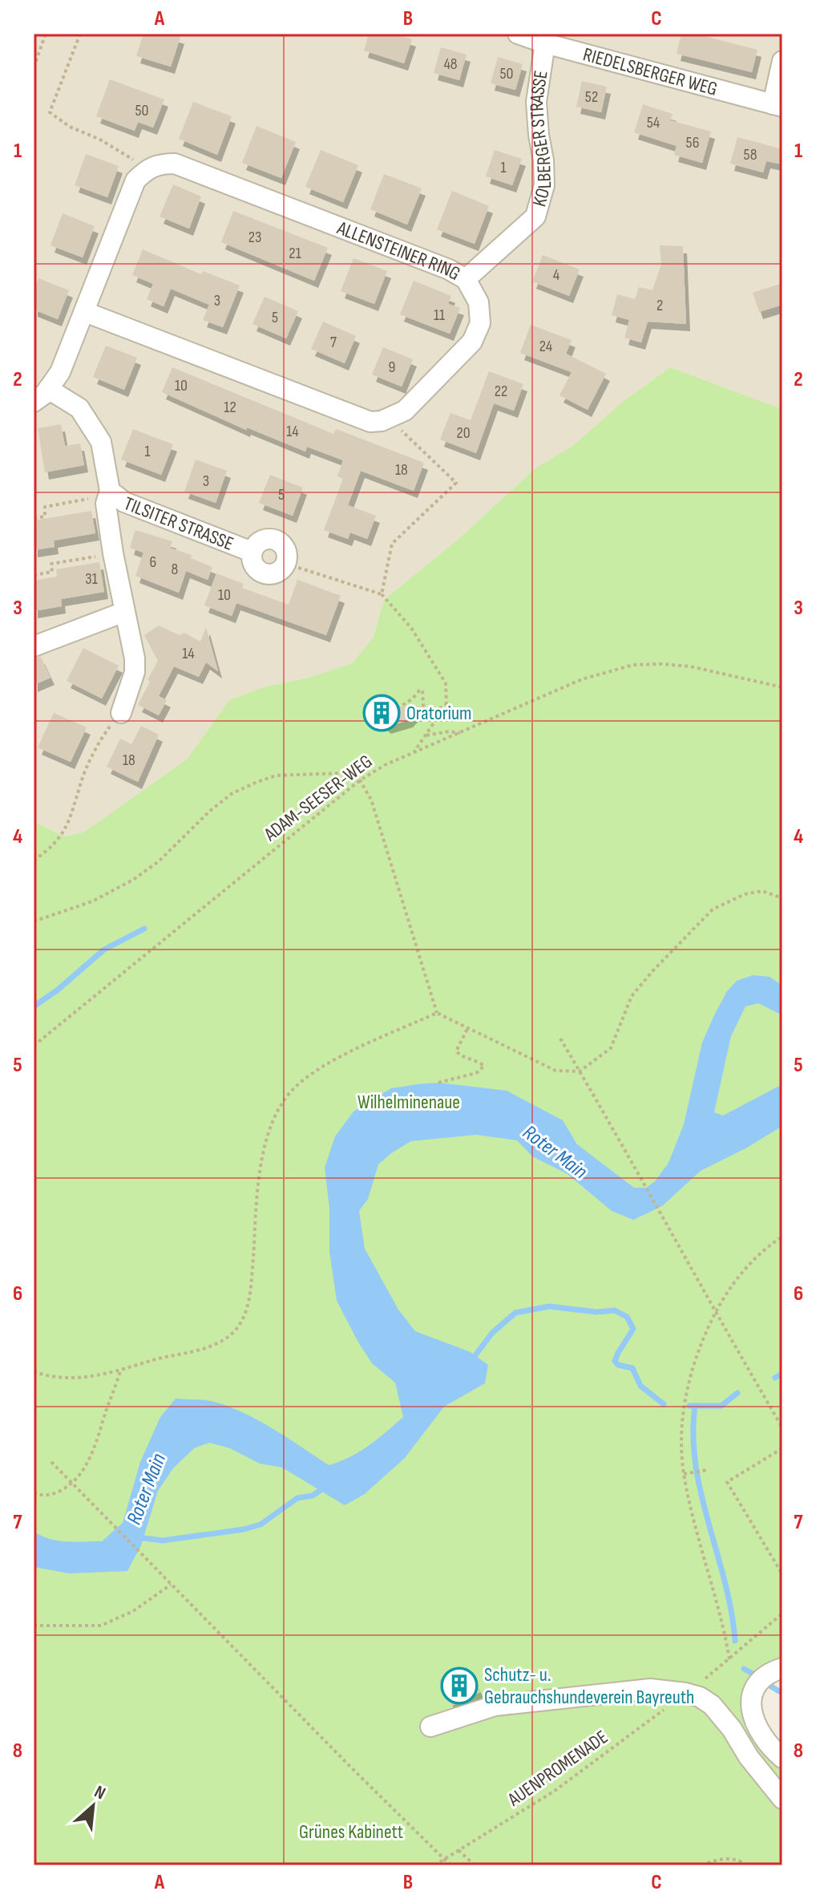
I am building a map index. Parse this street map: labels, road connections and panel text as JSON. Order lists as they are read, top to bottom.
{
  "streets": {
    "street": [
      "RIEDELSBERGER WEG",
      "KOLBERGER STRASSE",
      "ALLENSTEINER RING",
      "TILSITER STRASSE"
    ],
    "path": ["ADAM-SEESER-WEG", "AUENPROMENADE"]
  },
  "crossings": [
    ["RIEDELSBERGER WEG", "KOLBERGER STRASSE"],
    ["KOLBERGER STRASSE", "ALLENSTEINER RING"]
  ],
  "water": ["Roter Main"],
  "parks": ["Wilhelminenaue", "Grünes Kabinett"],
  "places": {
    "building": ["Oratorium", "Schutz- u. Gebrauchshundeverein Bayreuth"]
  },
  "house_numbers": [
    "48",
    "50",
    "52",
    "50",
    "54",
    "56",
    "58",
    "1",
    "23",
    "21",
    "4",
    "3",
    "2",
    "11",
    "5",
    "7",
    "24",
    "9",
    "10",
    "22",
    "12",
    "14",
    "20",
    "1",
    "18",
    "3",
    "5",
    "6",
    "8",
    "31",
    "10",
    "14",
    "18"
  ],
  "north": "top right",
  "grid": {
    "columns": ["A", "B", "C"],
    "rows": [
      "1",
      "2",
      "3",
      "4",
      "5",
      "6",
      "7",
      "8"
    ]
  }
}
